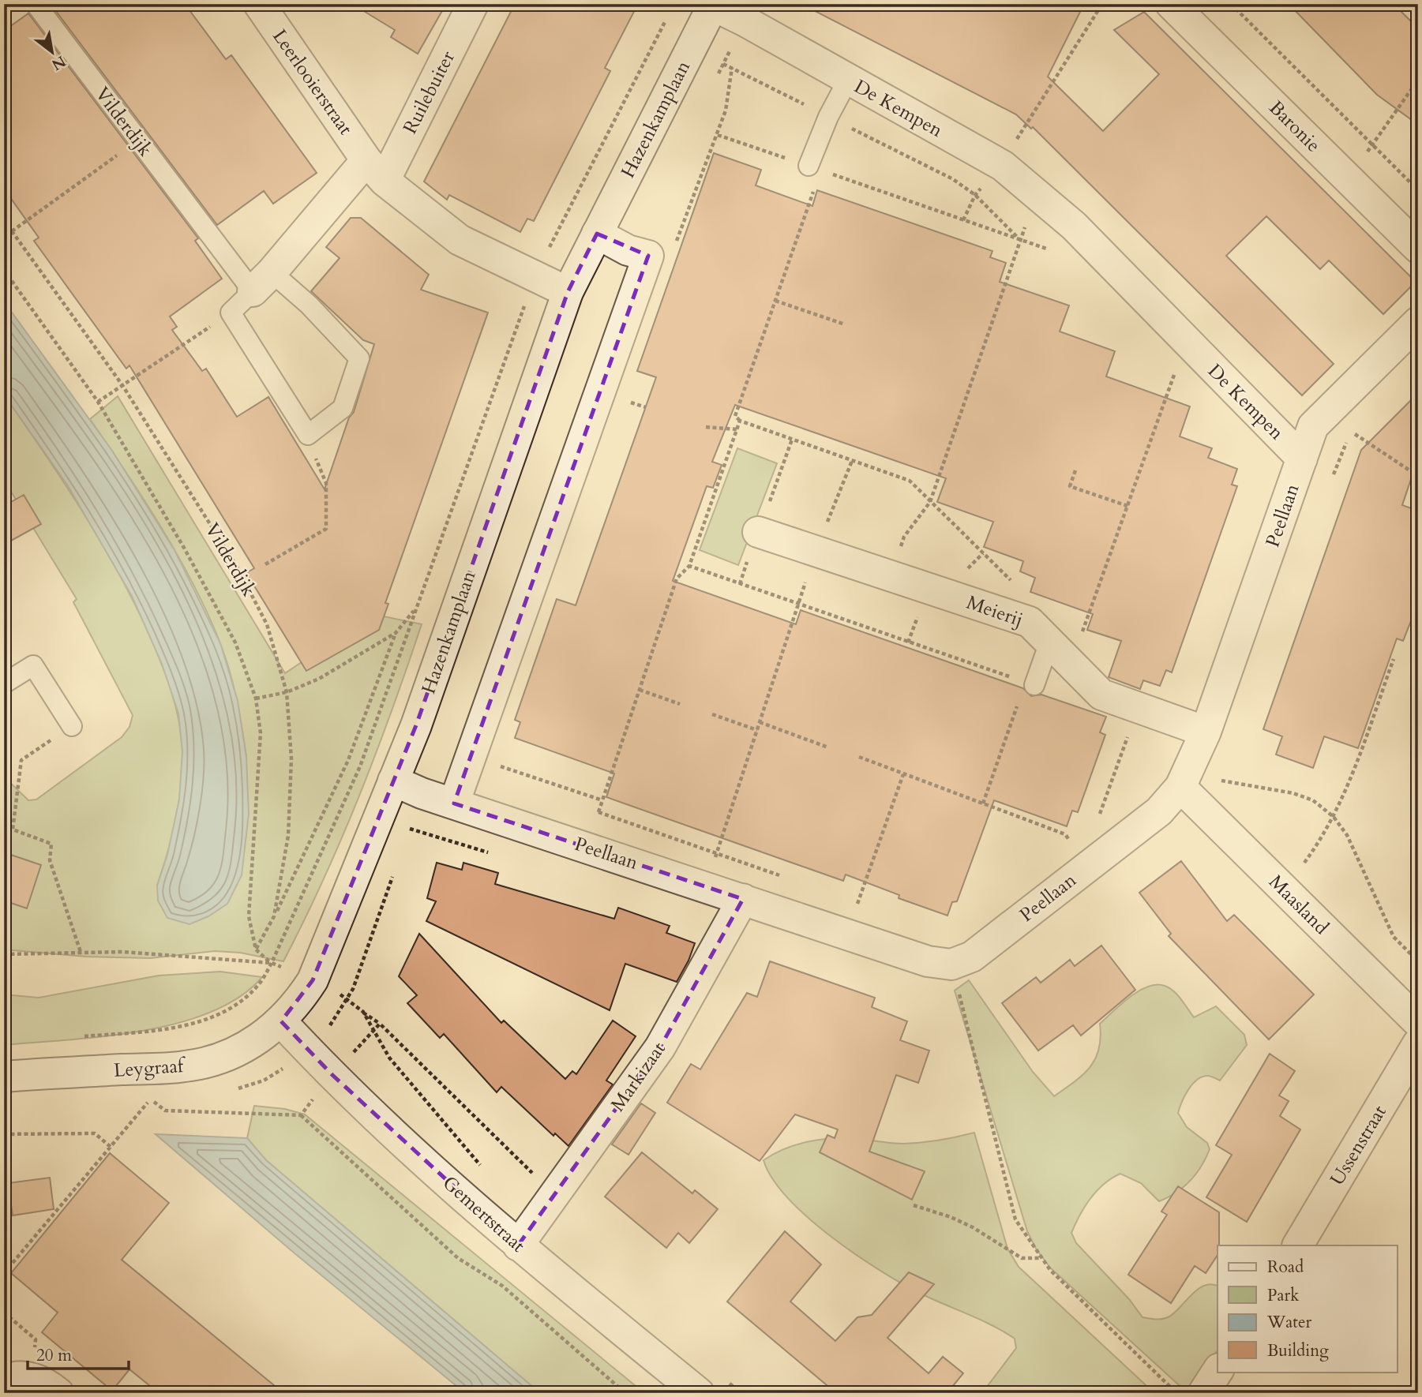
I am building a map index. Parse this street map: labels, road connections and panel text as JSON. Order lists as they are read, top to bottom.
{
  "streets": {
    "street": [
      "Leerlooierstraat",
      "Ruilebuiter",
      "De Kempen",
      "Hazenkamplaan",
      "Baronie",
      "Peellaan",
      "Meierij",
      "Maasland",
      "Leygraaf",
      "Markizaat",
      "Ussenstraat",
      "Gemertstraat"
    ],
    "lane": ["Vilderdijk"]
  },
  "crossings": [
    ["Leerlooierstraat", "Ruilebuiter"],
    ["Leerlooierstraat", "Hazenkamplaan"],
    ["De Kempen", "Hazenkamplaan"],
    ["De Kempen", "Peellaan"],
    ["Hazenkamplaan", "Peellaan"],
    ["Hazenkamplaan", "Leygraaf"],
    ["Hazenkamplaan", "Gemertstraat"],
    ["Peellaan", "Meierij"],
    ["Peellaan", "Maasland"],
    ["Peellaan", "Markizaat"],
    ["Leygraaf", "Gemertstraat"],
    ["Markizaat", "Gemertstraat"]
  ],
  "legend": [
    "Road",
    "Park",
    "Water",
    "Building"
  ],
  "scale_bar": "20 m",
  "north": "bottom right"
}
